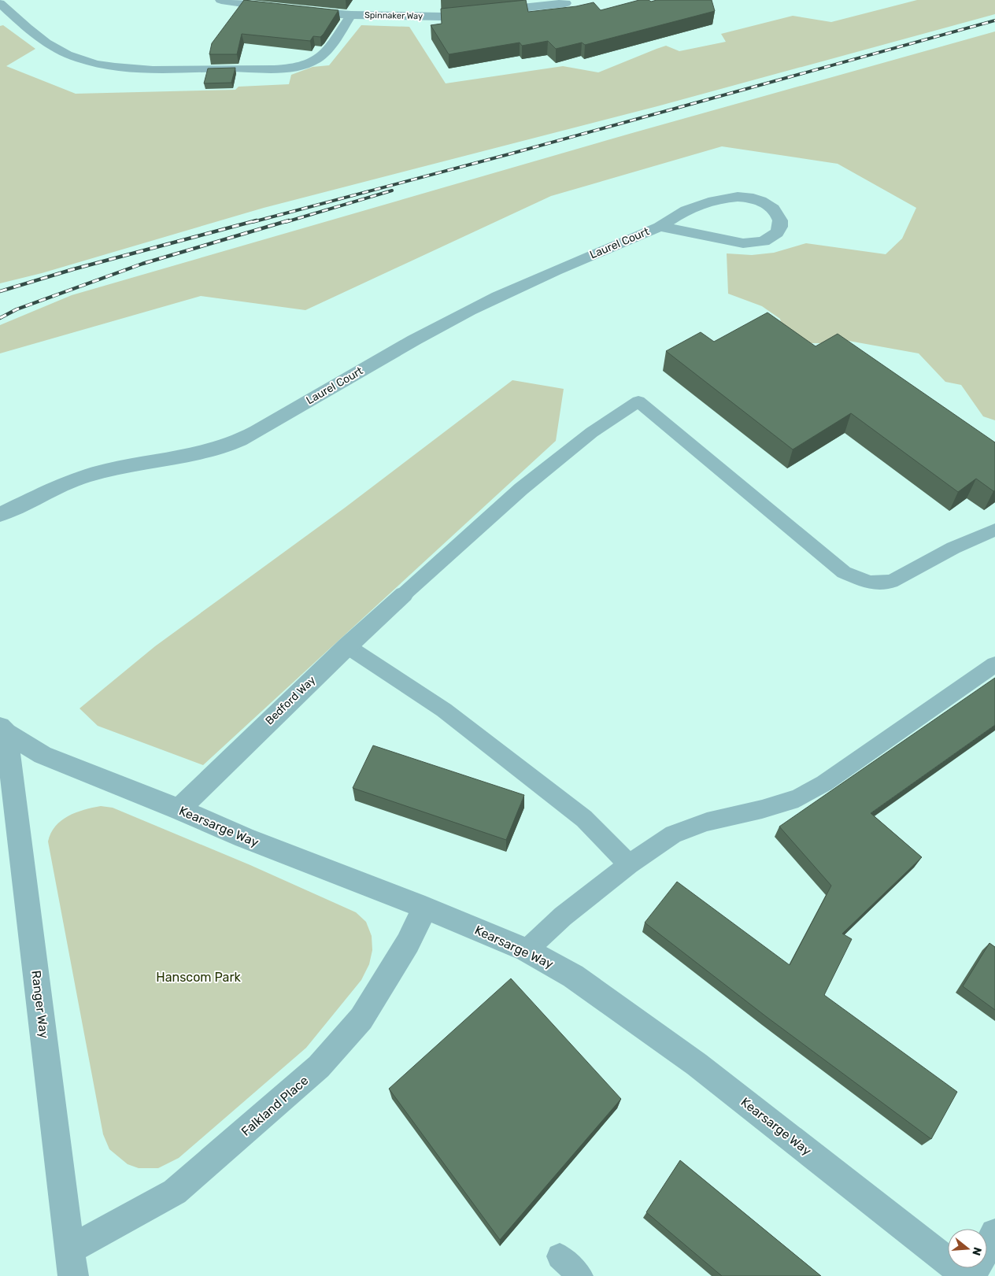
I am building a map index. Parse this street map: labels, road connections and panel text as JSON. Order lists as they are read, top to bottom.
{
  "streets": {
    "street": [
      "Spinnaker Way",
      "Laurel Court",
      "Bedford Way",
      "Kearsarge Way",
      "Ranger Way",
      "Falkland Place"
    ]
  },
  "crossings": [
    ["Bedford Way", "Kearsarge Way"],
    ["Kearsarge Way", "Ranger Way"],
    ["Kearsarge Way", "Falkland Place"],
    ["Ranger Way", "Falkland Place"]
  ],
  "parks": ["Hanscom Park"],
  "north": "right"
}
